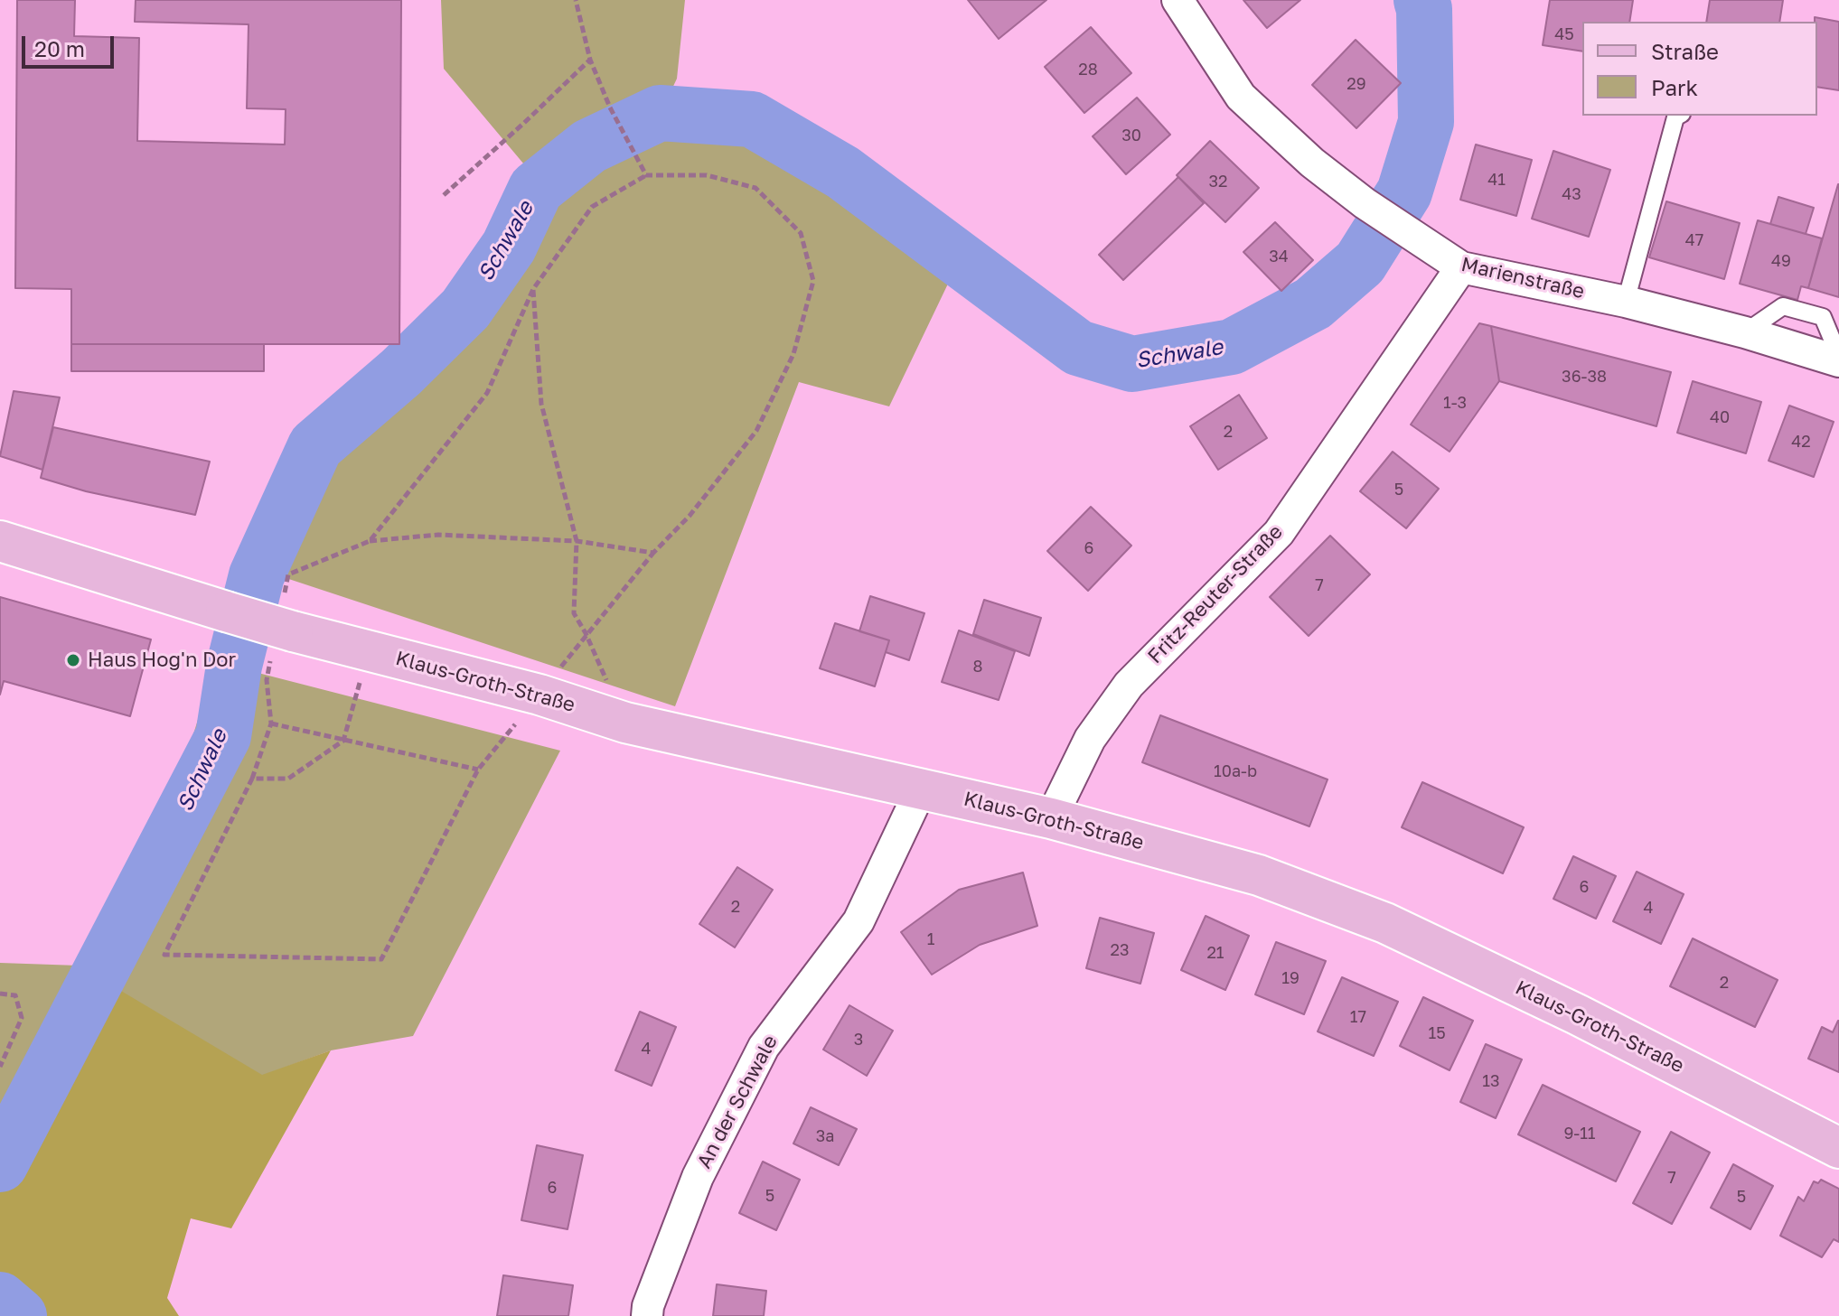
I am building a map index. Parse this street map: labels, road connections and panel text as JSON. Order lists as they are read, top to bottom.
{
  "streets": {
    "main road": ["Klaus-Groth-Straße"],
    "street": ["Marienstraße", "Fritz-Reuter-Straße", "An der Schwale"]
  },
  "crossings": [
    ["Marienstraße", "Fritz-Reuter-Straße"],
    ["Fritz-Reuter-Straße", "Klaus-Groth-Straße"],
    ["Klaus-Groth-Straße", "An der Schwale"]
  ],
  "water": ["Schwale"],
  "places": ["Haus Hog'n Dor"],
  "house_numbers": [
    "45",
    "28",
    "29",
    "30",
    "41",
    "32",
    "43",
    "47",
    "34",
    "49",
    "36-38",
    "1-3",
    "40",
    "2",
    "42",
    "5",
    "6",
    "7",
    "8",
    "10a-b",
    "6",
    "2",
    "4",
    "1",
    "23",
    "21",
    "19",
    "2",
    "17",
    "15",
    "3",
    "4",
    "13",
    "9-11",
    "3a",
    "7",
    "6",
    "5",
    "5"
  ],
  "legend": ["Straße", "Park"],
  "scale_bar": "20 m"
}
